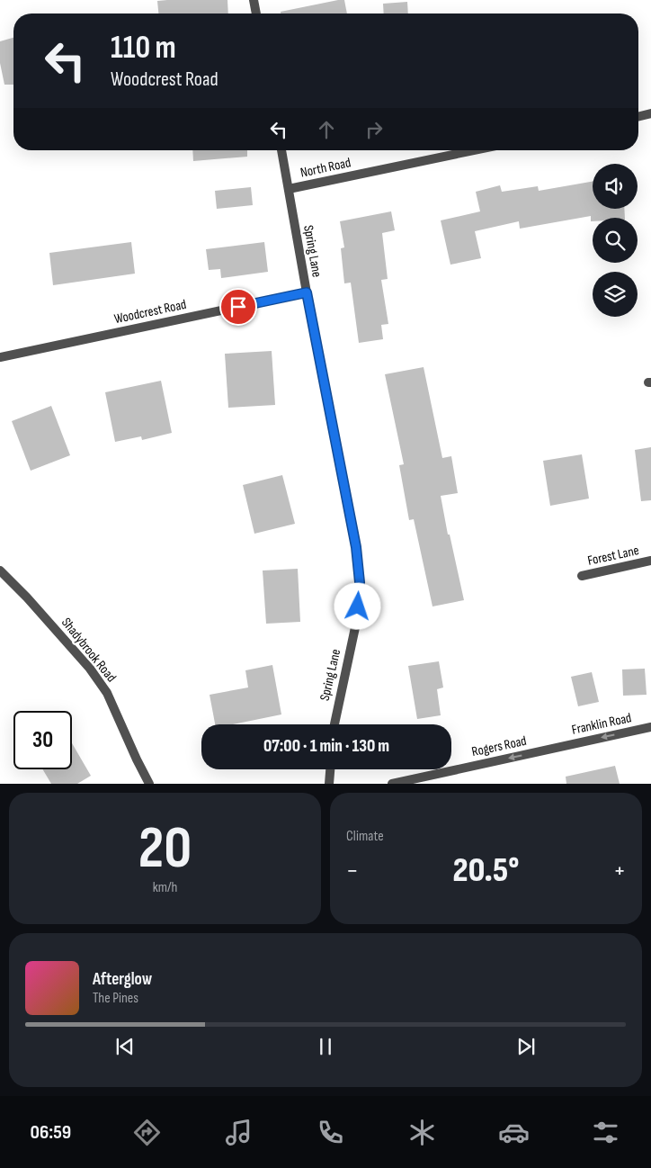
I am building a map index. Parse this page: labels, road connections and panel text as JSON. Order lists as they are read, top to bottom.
{
  "streets": {
    "street": [
      "North Road",
      "Spring Lane",
      "Woodcrest Road",
      "Forest Lane",
      "Shadybrook Road",
      "Franklin Road",
      "Rogers Road"
    ]
  },
  "crossings": [
    ["North Road", "Spring Lane"],
    ["Spring Lane", "Woodcrest Road"],
    ["Franklin Road", "Rogers Road"]
  ],
  "one_way": ["Franklin Road", "Rogers Road"],
  "page": {
    "turn": ["110 m", "Woodcrest Road"],
    "limit": "30",
    "trip": "07:00 · 1 min · 130 m",
    "tile": [
      ["20", "km/h"],
      "Climate"
    ],
    "heat": ["−", "20.5°", "+"],
    "song": ["Afterglow", "The Pines"],
    "tabs": "06:59"
  }
}
